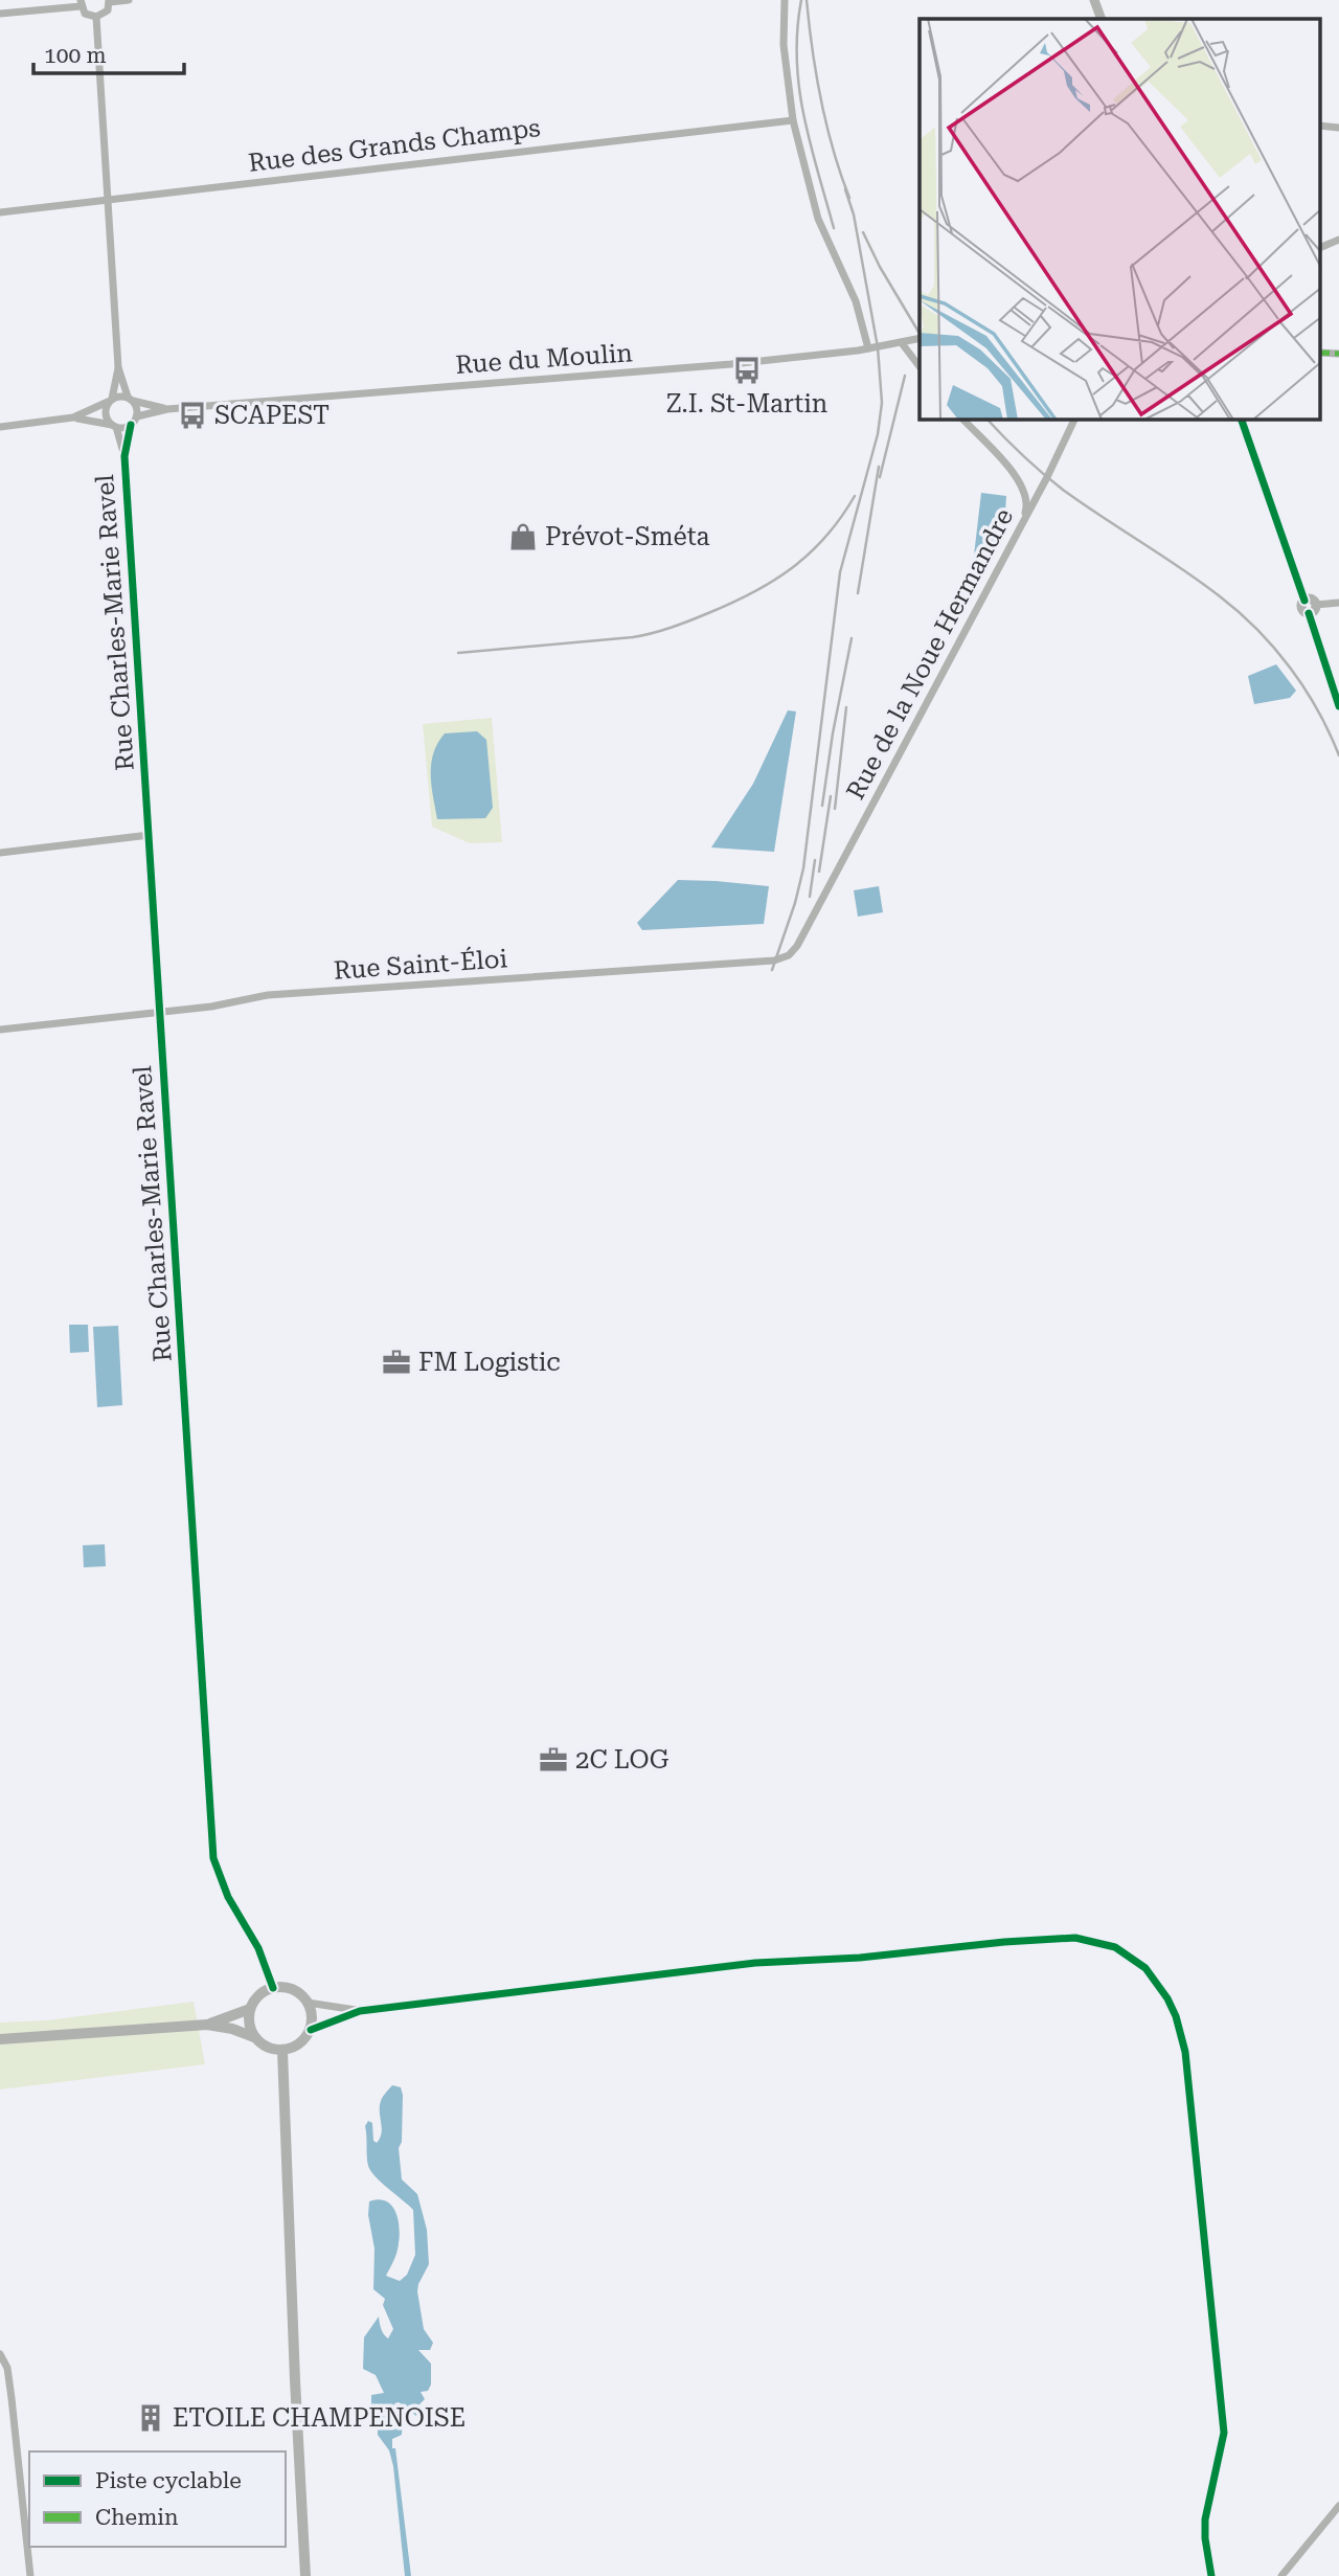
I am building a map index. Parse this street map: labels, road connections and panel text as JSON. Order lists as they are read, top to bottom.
{
  "streets": {
    "street": [
      "Rue des Grands Champs",
      "Rue du Moulin",
      "Rue Charles-Marie Ravel",
      "Rue de la Noue Hermandre",
      "Rue Saint-Éloi"
    ]
  },
  "crossings": [
    ["Rue du Moulin", "Rue Charles-Marie Ravel"],
    ["Rue Charles-Marie Ravel", "Rue Saint-Éloi"],
    ["Rue de la Noue Hermandre", "Rue Saint-Éloi"]
  ],
  "places": {
    "bus stop": ["Z.I. St-Martin", "SCAPEST"],
    "shop": ["Prévot-Sméta"],
    "office": ["FM Logistic", "2C LOG"],
    "building": ["ETOILE CHAMPENOISE"]
  },
  "legend": ["Piste cyclable", "Chemin"],
  "scale_bar": "100 m"
}
